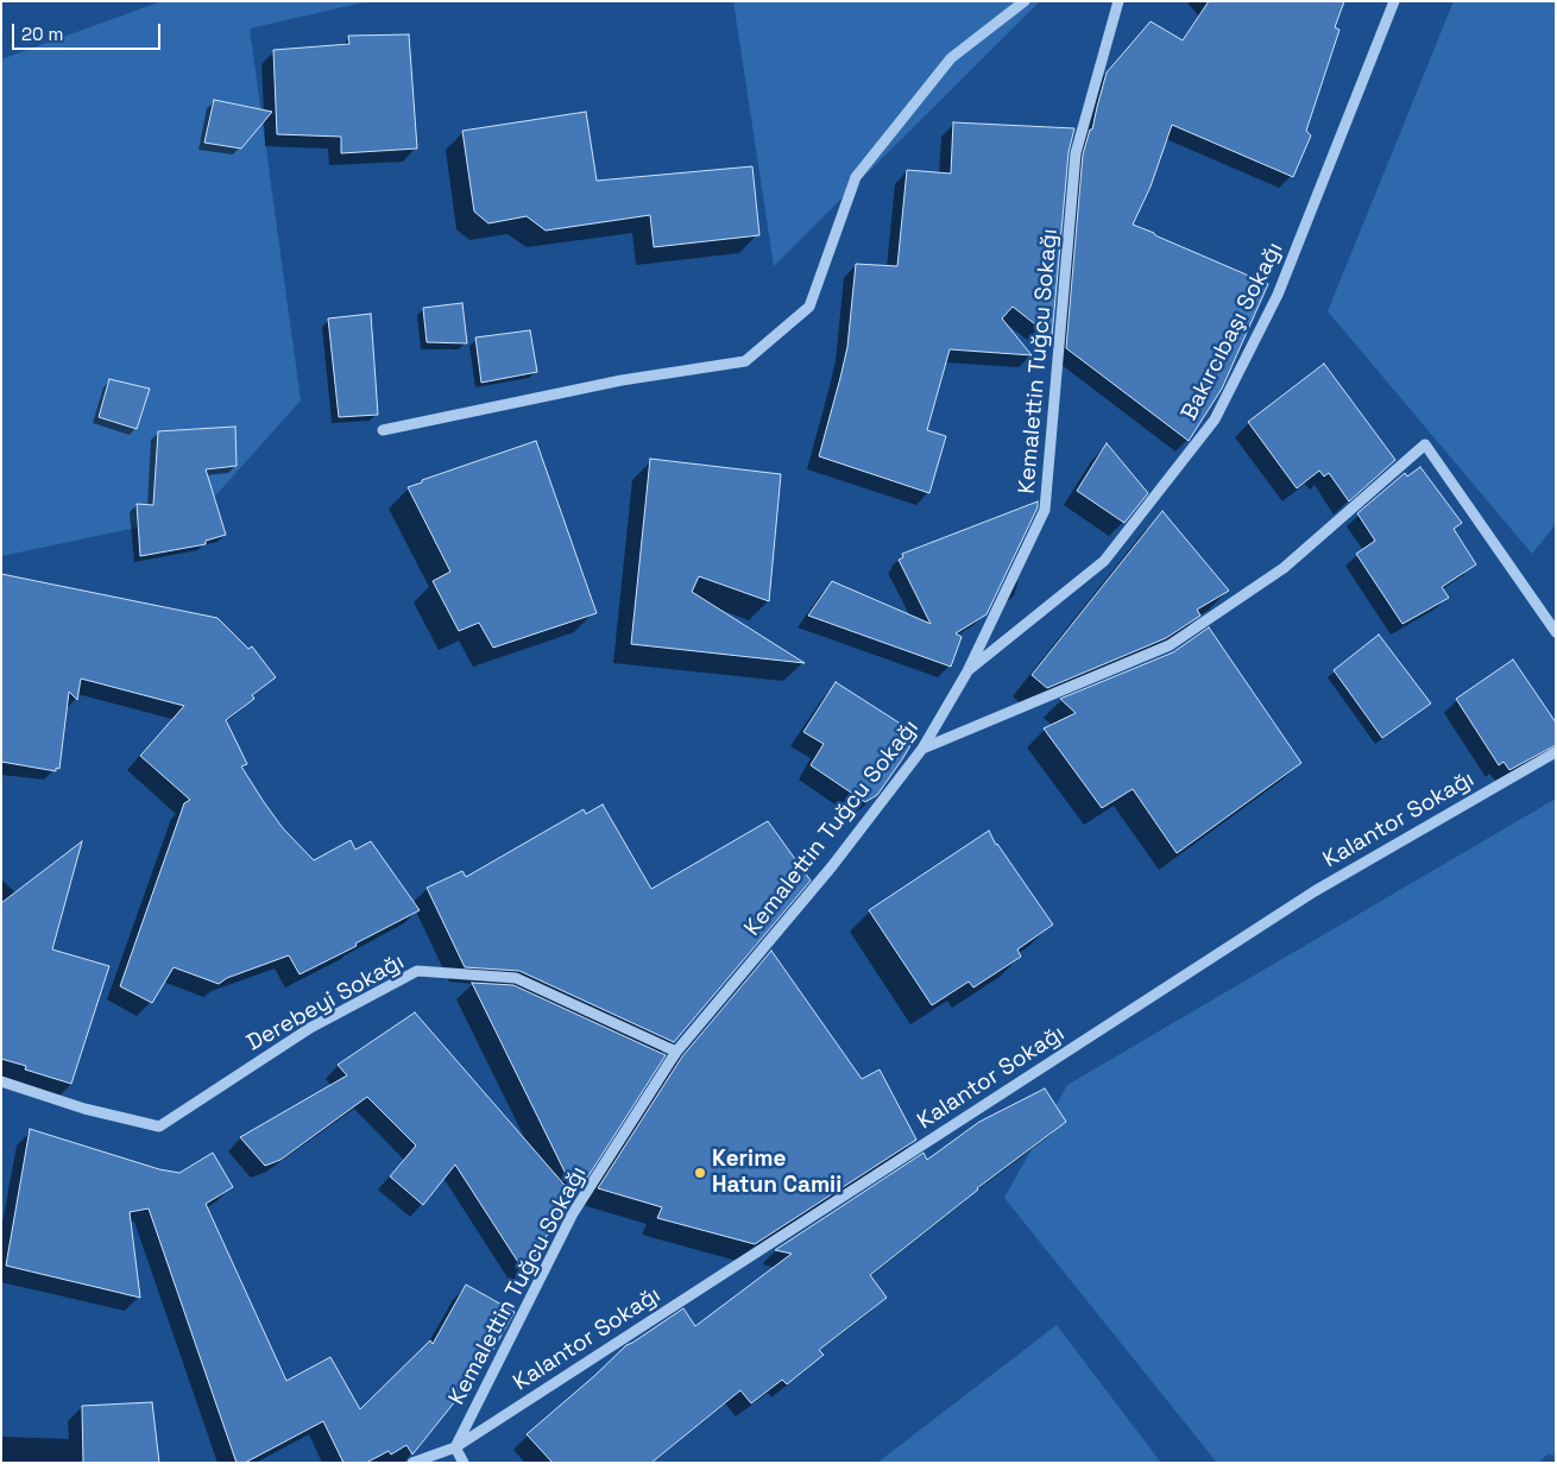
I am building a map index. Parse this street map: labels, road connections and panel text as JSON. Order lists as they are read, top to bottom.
{
  "streets": {
    "street": [
      "Bakırcıbaşı Sokağı",
      "Kemalettin Tuğcu Sokağı",
      "Kalantor Sokağı",
      "Derebeyi Sokağı"
    ]
  },
  "crossings": [
    ["Bakırcıbaşı Sokağı", "Kemalettin Tuğcu Sokağı"],
    ["Kemalettin Tuğcu Sokağı", "Kalantor Sokağı"],
    ["Kemalettin Tuğcu Sokağı", "Derebeyi Sokağı"]
  ],
  "places": ["Kerime Hatun Camii"],
  "scale_bar": "20 m"
}
